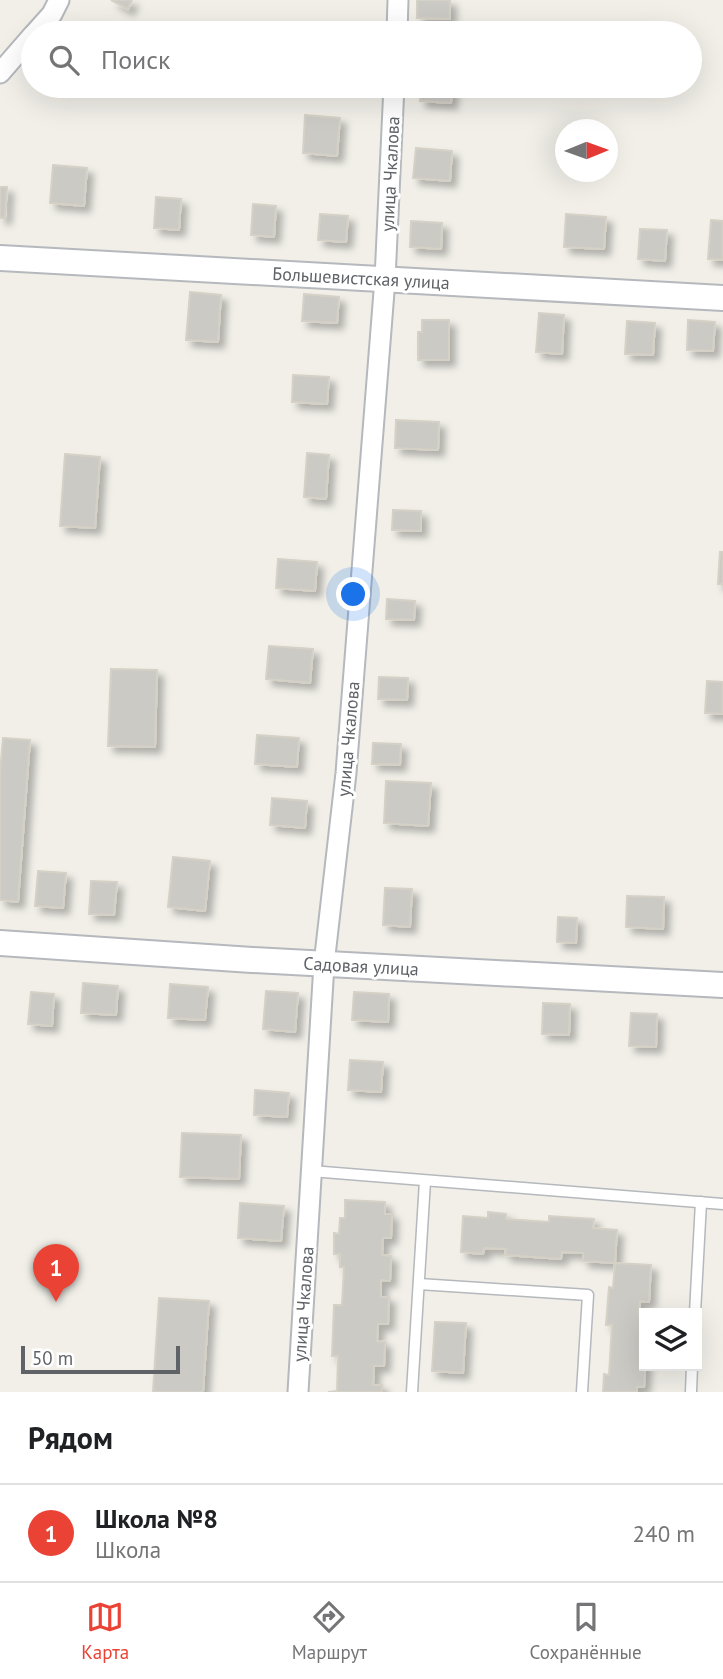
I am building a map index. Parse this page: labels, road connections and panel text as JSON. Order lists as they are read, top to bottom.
{
  "streets": {
    "street": ["улица Чкалова", "Большевистская улица", "Садовая улица"]
  },
  "crossings": [
    ["улица Чкалова", "Большевистская улица"],
    ["улица Чкалова", "Садовая улица"]
  ],
  "scale_bar": "50 m",
  "north": "right",
  "page": {
    "search": "Поиск",
    "pins": "1",
    "scale": "50 m",
    "heading": "Рядом",
    "list": [
      {
        "mark": "1",
        "name": "Школа №8",
        "note": "Школа",
        "value": "240 m"
      }
    ],
    "nav": ["Карта", "Маршрут", "Сохранённые"]
  }
}
